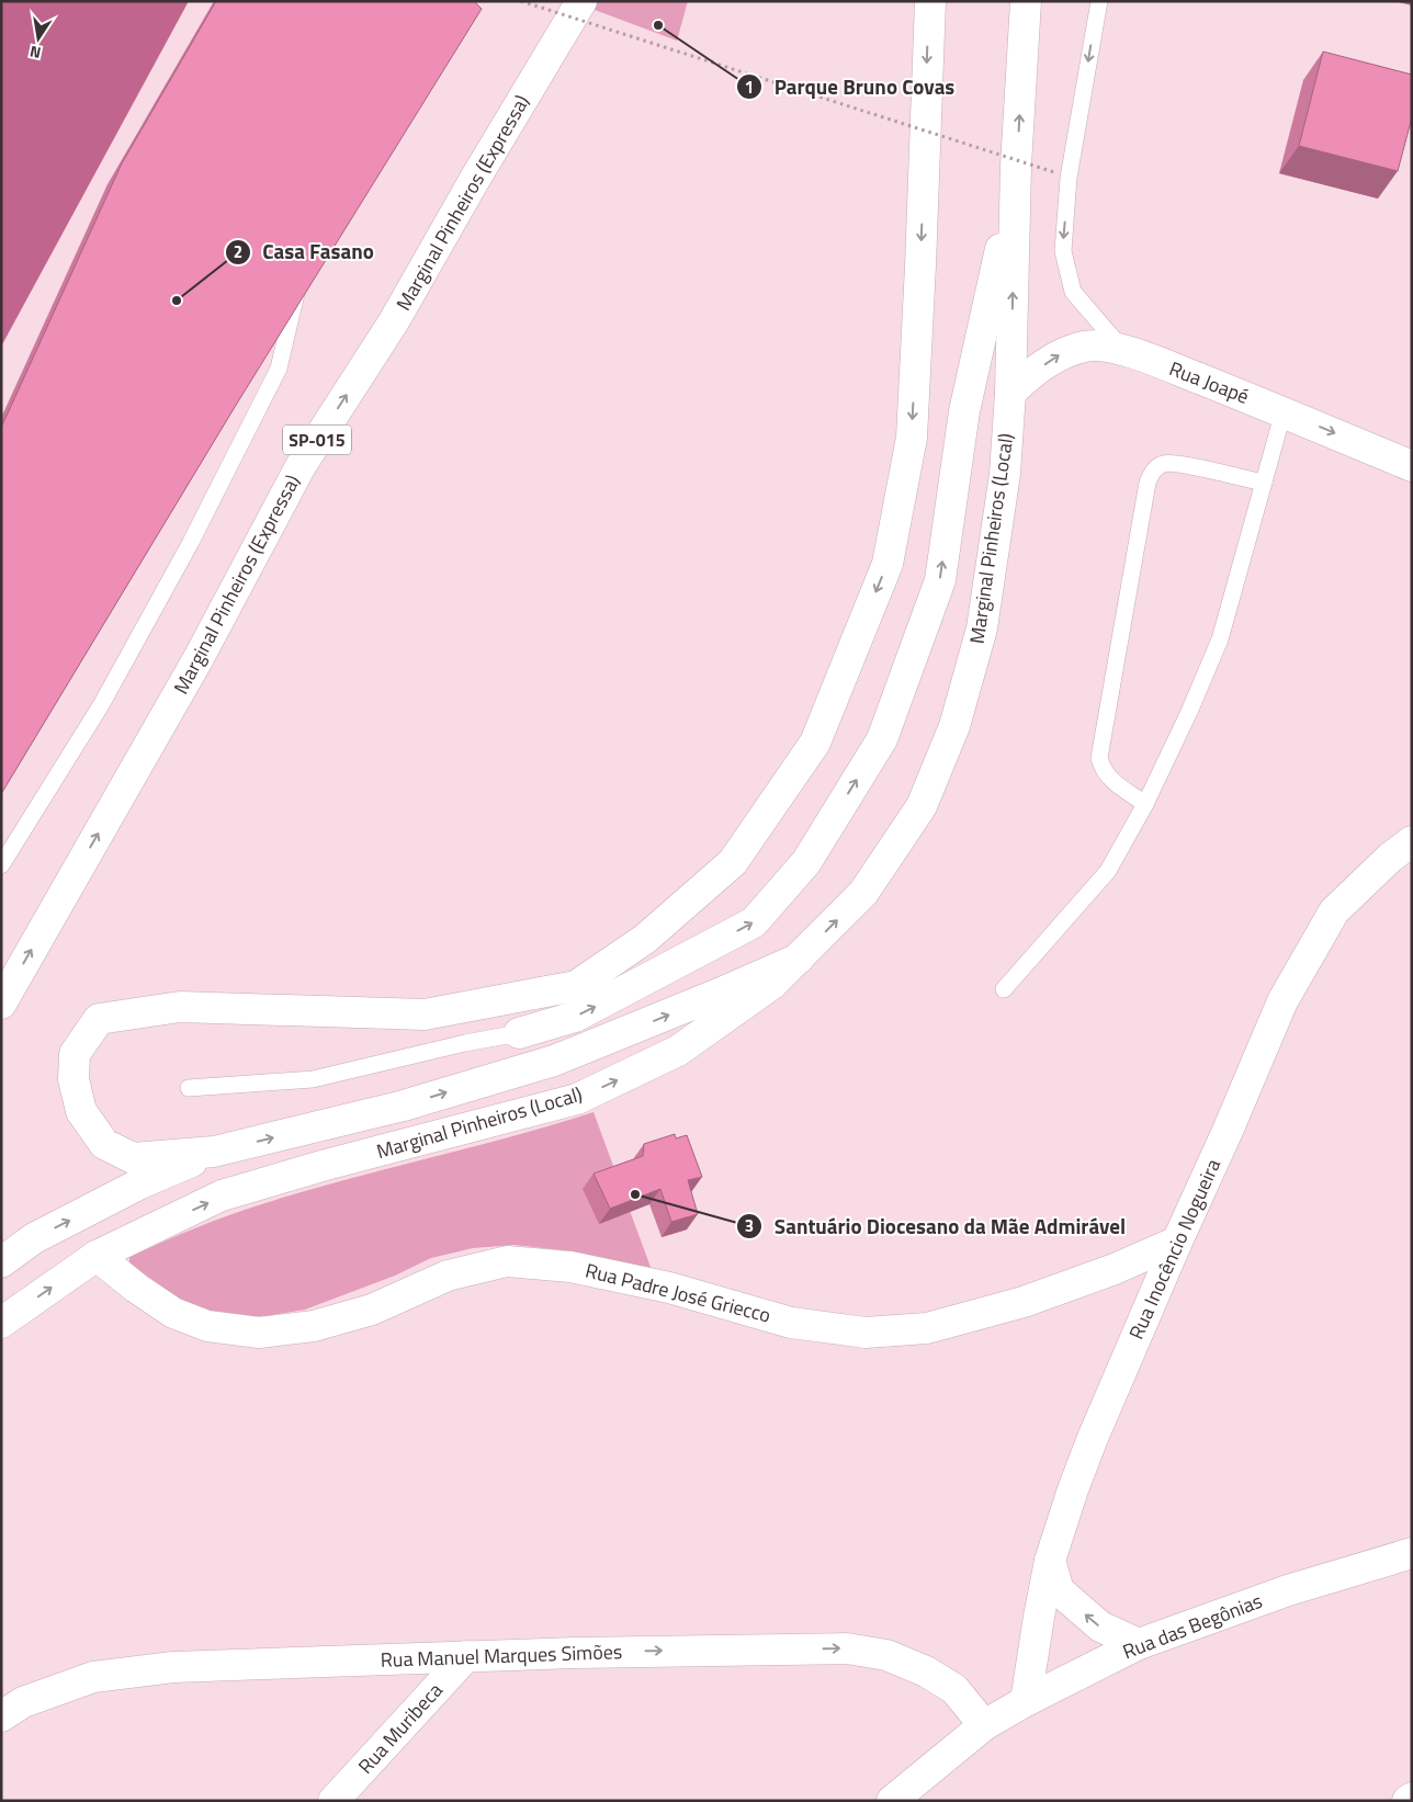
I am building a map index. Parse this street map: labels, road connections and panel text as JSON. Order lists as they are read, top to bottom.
{
  "streets": {
    "main road": [
      "Marginal Pinheiros (Expressa)",
      "Rua Joapé",
      "SP-015",
      "Marginal Pinheiros (Local)",
      "Rua Inocêncio Nogueira",
      "Rua Padre José Griecco",
      "Rua das Begônias",
      "Rua Manuel Marques Simões",
      "Rua Muribeca"
    ]
  },
  "crossings": [
    ["Rua Joapé", "Marginal Pinheiros (Local)"],
    ["Marginal Pinheiros (Local)", "Rua Padre José Griecco"],
    ["Rua Inocêncio Nogueira", "Rua Padre José Griecco"],
    ["Rua Inocêncio Nogueira", "Rua das Begônias"],
    ["Rua das Begônias", "Rua Manuel Marques Simões"],
    ["Rua Manuel Marques Simões", "Rua Muribeca"]
  ],
  "one_way": ["Marginal Pinheiros (Expressa)", "Rua Joapé", "Rua Manuel Marques Simões"],
  "places": ["Parque Bruno Covas", "Casa Fasano", "Santuário Diocesano da Mãe Admirável"],
  "north": "bottom"
}
